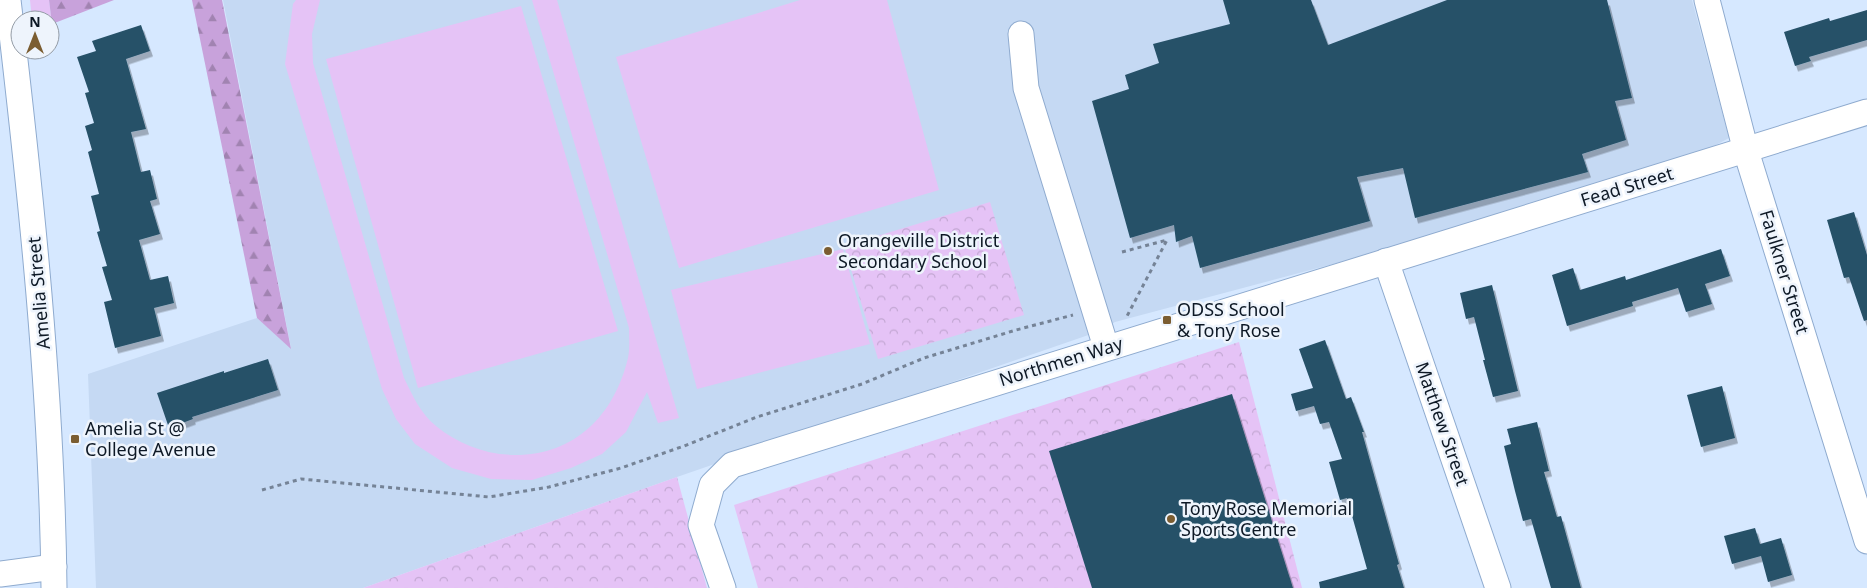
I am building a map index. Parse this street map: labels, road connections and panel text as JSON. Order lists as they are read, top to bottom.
{
  "streets": {
    "street": [
      "Fead Street",
      "Faulkner Street",
      "Amelia Street",
      "Northmen Way",
      "Matthew Street"
    ]
  },
  "crossings": [
    ["Fead Street", "Faulkner Street"],
    ["Fead Street", "Northmen Way"],
    ["Fead Street", "Matthew Street"],
    ["Northmen Way", "Matthew Street"]
  ],
  "places": {
    "other": ["Orangeville District Secondary School", "Tony Rose Memorial Sports Centre"],
    "transit": ["ODSS School & Tony Rose", "Amelia St @ College Avenue"]
  },
  "north": "top"
}
